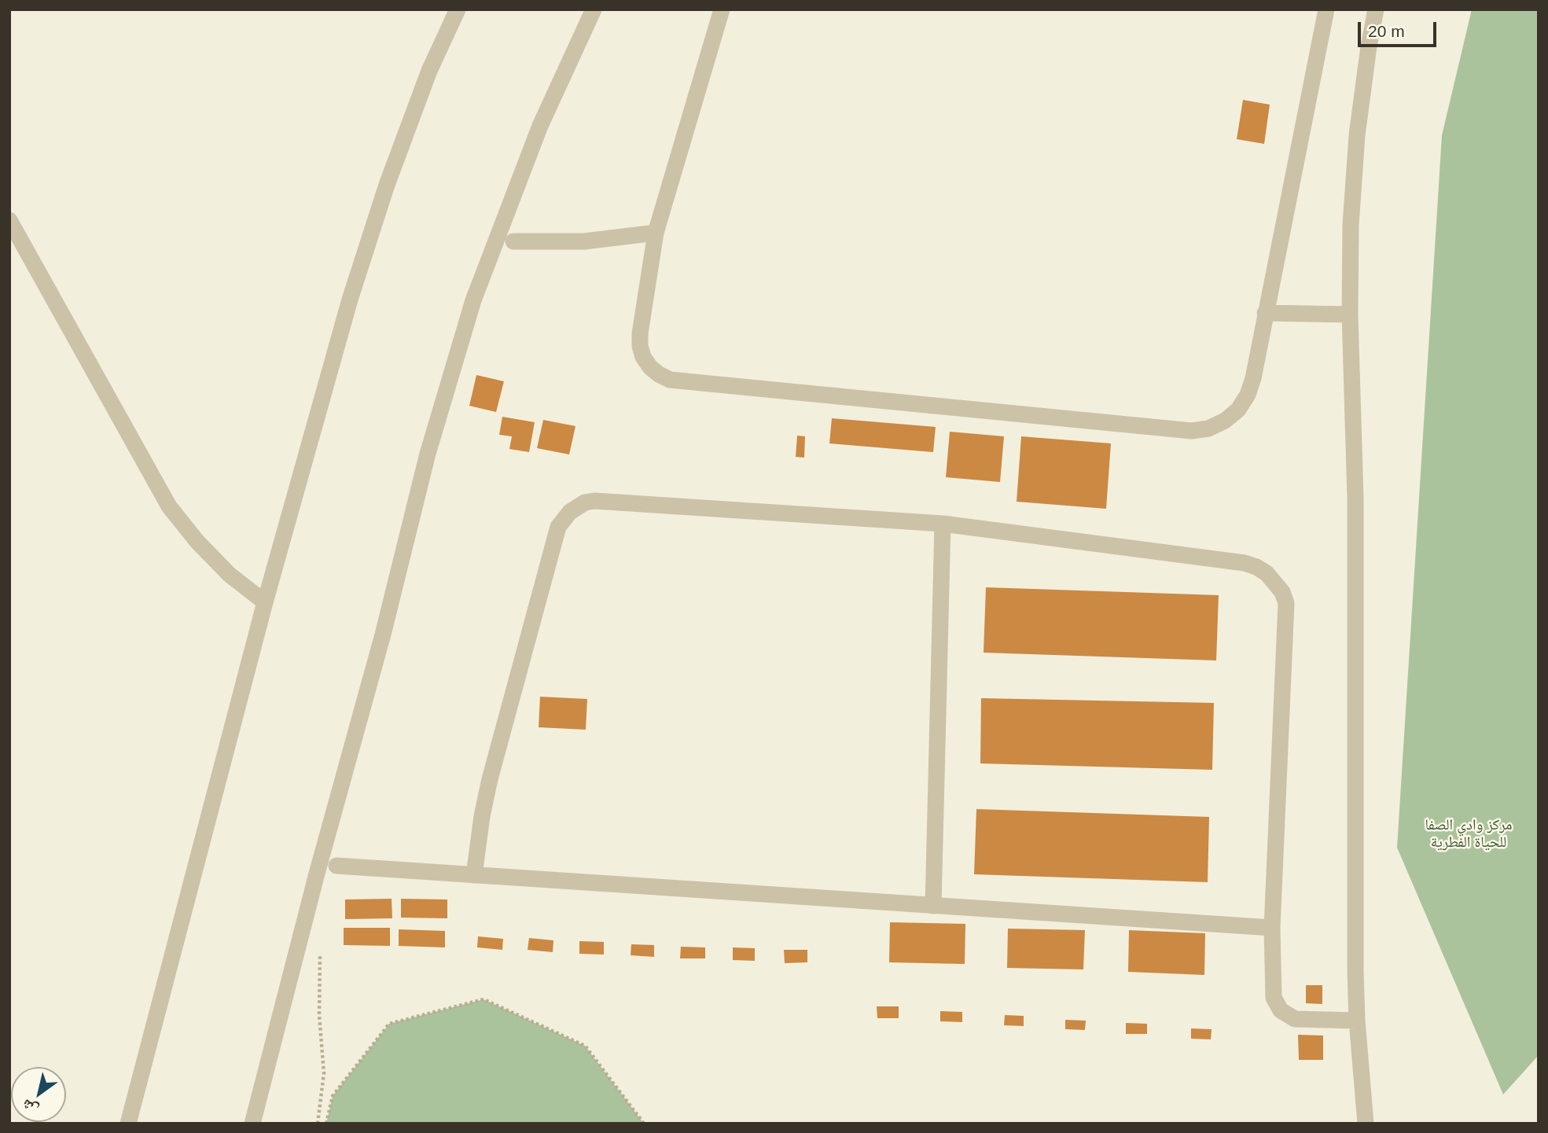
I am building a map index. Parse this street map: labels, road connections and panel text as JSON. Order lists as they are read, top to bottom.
{
  "parks": ["مركز وادي الصفا للحياة الفطرية"],
  "scale_bar": "20 m",
  "north": "bottom left"
}
